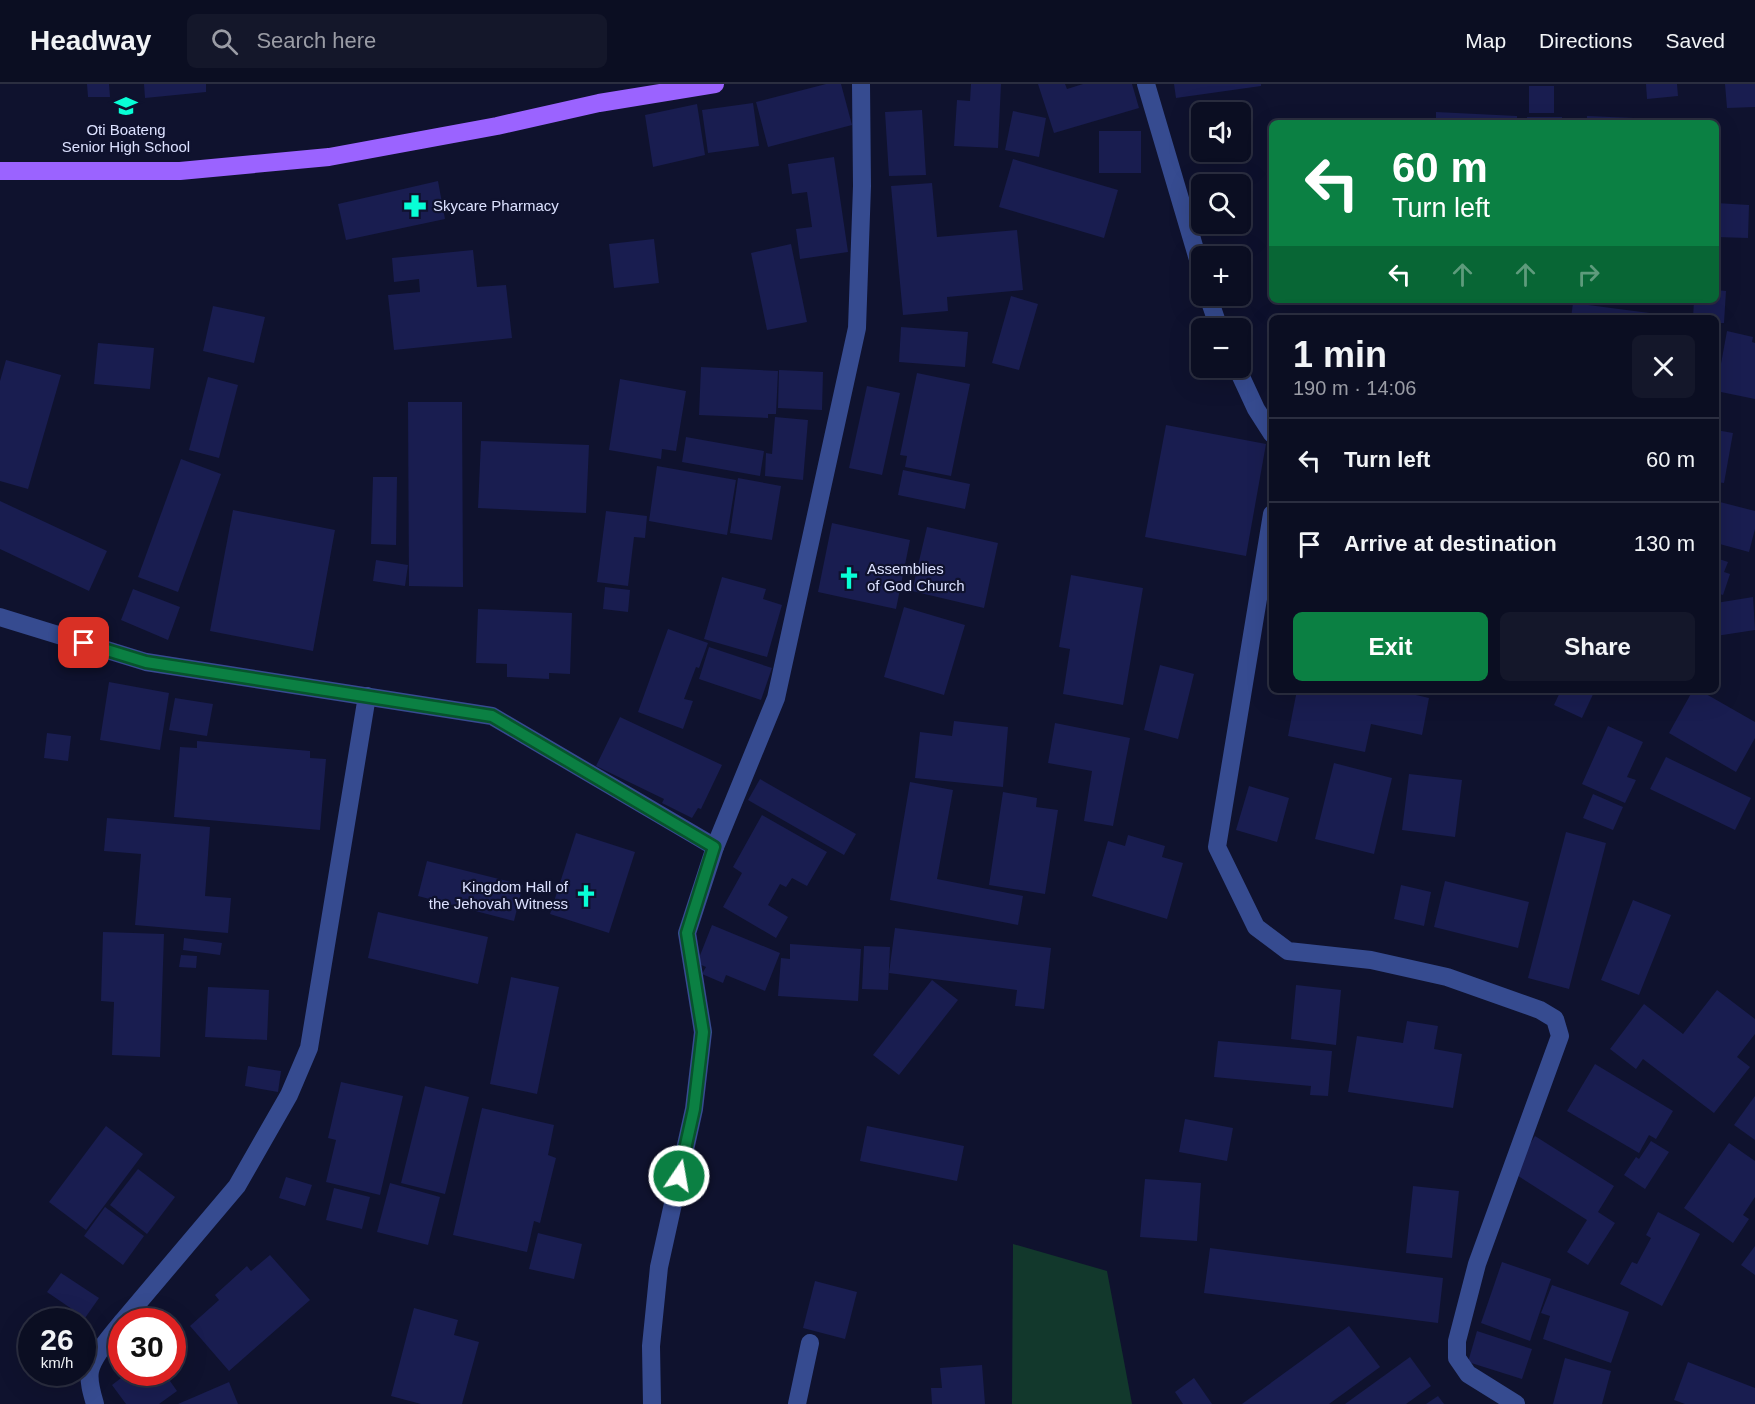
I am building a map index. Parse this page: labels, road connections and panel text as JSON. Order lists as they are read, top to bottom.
{
  "places": {
    "school or university": ["Oti Boateng Senior High School"],
    "pharmacy": ["Skycare Pharmacy"],
    "church": ["Assemblies of God Church", "Kingdom Hall of the Jehovah Witness"]
  },
  "page": {
    "header": "Headway",
    "search": "Search here",
    "nav": ["Map", "Directions", "Saved"],
    "map_buttons": ["+", "−"],
    "turn": ["60 m", "Turn left"],
    "heading": ["1 min", "190 m · 14:06"],
    "list": [
      {
        "name": "Turn left",
        "value": "60 m"
      },
      {
        "name": "Arrive at destination",
        "value": "130 m"
      }
    ],
    "buttons": ["Exit", "Share"],
    "speed": "26 km/h",
    "limit": "30"
  }
}
